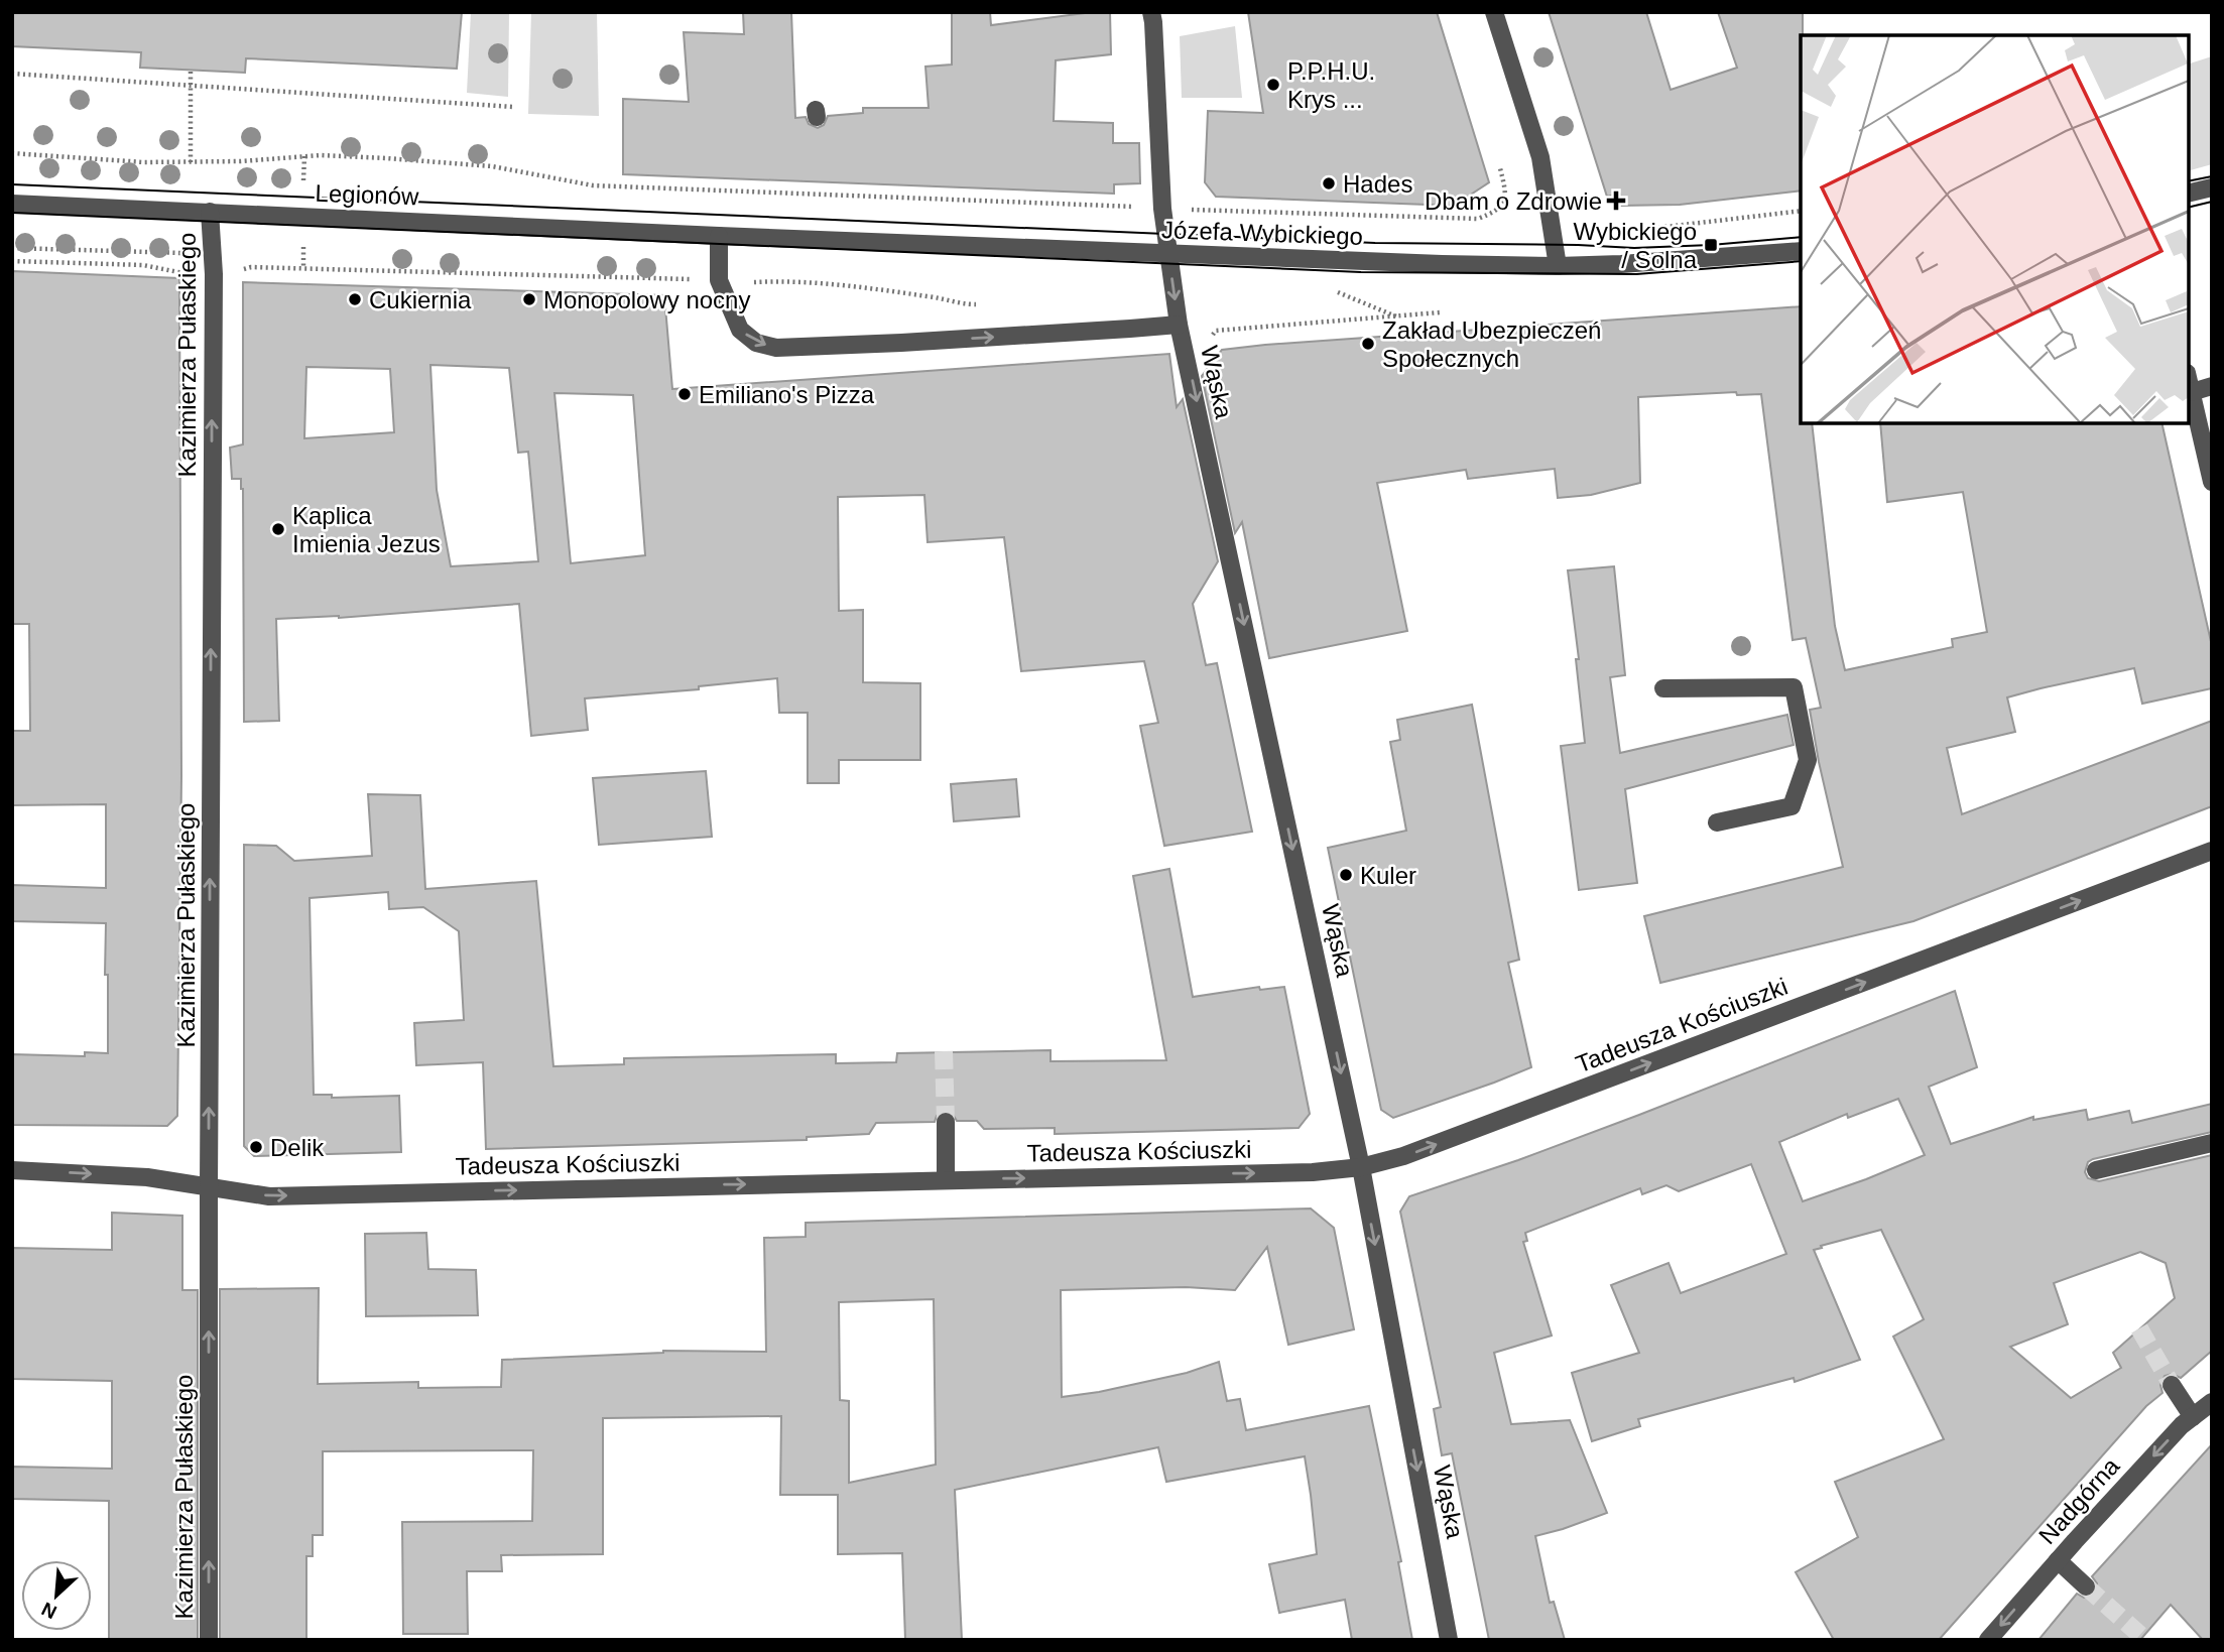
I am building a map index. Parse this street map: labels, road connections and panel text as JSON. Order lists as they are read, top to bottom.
{
  "streets": {
    "street": [
      "Legionów",
      "Józefa Wybickiego",
      "Kazimierza Pułaskiego",
      "Wąska",
      "Tadeusza Kościuszki",
      "Nadgórna"
    ]
  },
  "crossings": [
    ["Legionów", "Józefa Wybickiego"],
    ["Legionów", "Kazimierza Pułaskiego"],
    ["Józefa Wybickiego", "Wąska"],
    ["Kazimierza Pułaskiego", "Tadeusza Kościuszki"],
    ["Wąska", "Tadeusza Kościuszki"]
  ],
  "one_way": [
    "Kazimierza Pułaskiego",
    "Wąska",
    "Tadeusza Kościuszki",
    "Nadgórna"
  ],
  "places": {
    "other": [
      "P.P.H.U. Krys ...",
      "Hades",
      "Cukiernia",
      "Monopolowy nocny",
      "Zakład Ubezpieczeń Społecznych",
      "Emiliano's Pizza",
      "Kaplica Imienia Jezus",
      "Kuler",
      "Delik"
    ],
    "health": ["Dbam o Zdrowie"],
    "transit": ["Wybickiego / Solna"]
  },
  "north": "bottom left"
}
